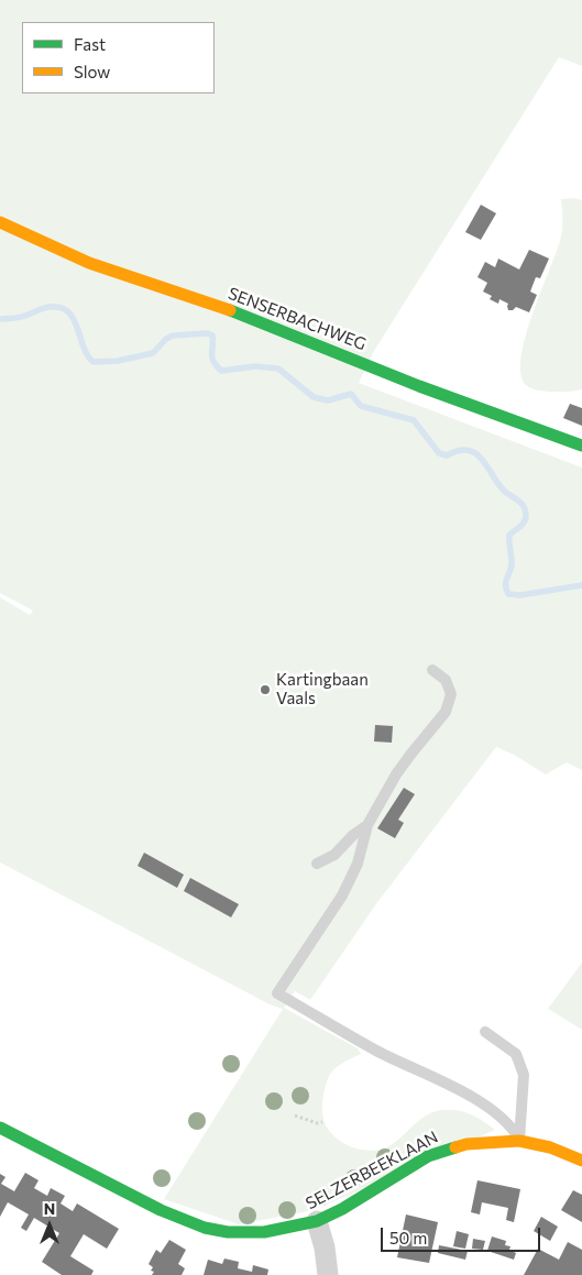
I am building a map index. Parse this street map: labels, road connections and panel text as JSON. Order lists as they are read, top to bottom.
{
  "streets": {
    "street": ["SENSERBACHWEG", "SELZERBEEKLAAN"]
  },
  "places": ["Kartingbaan Vaals"],
  "legend": ["Fast", "Slow"],
  "scale_bar": "50 m",
  "north": "top"
}
